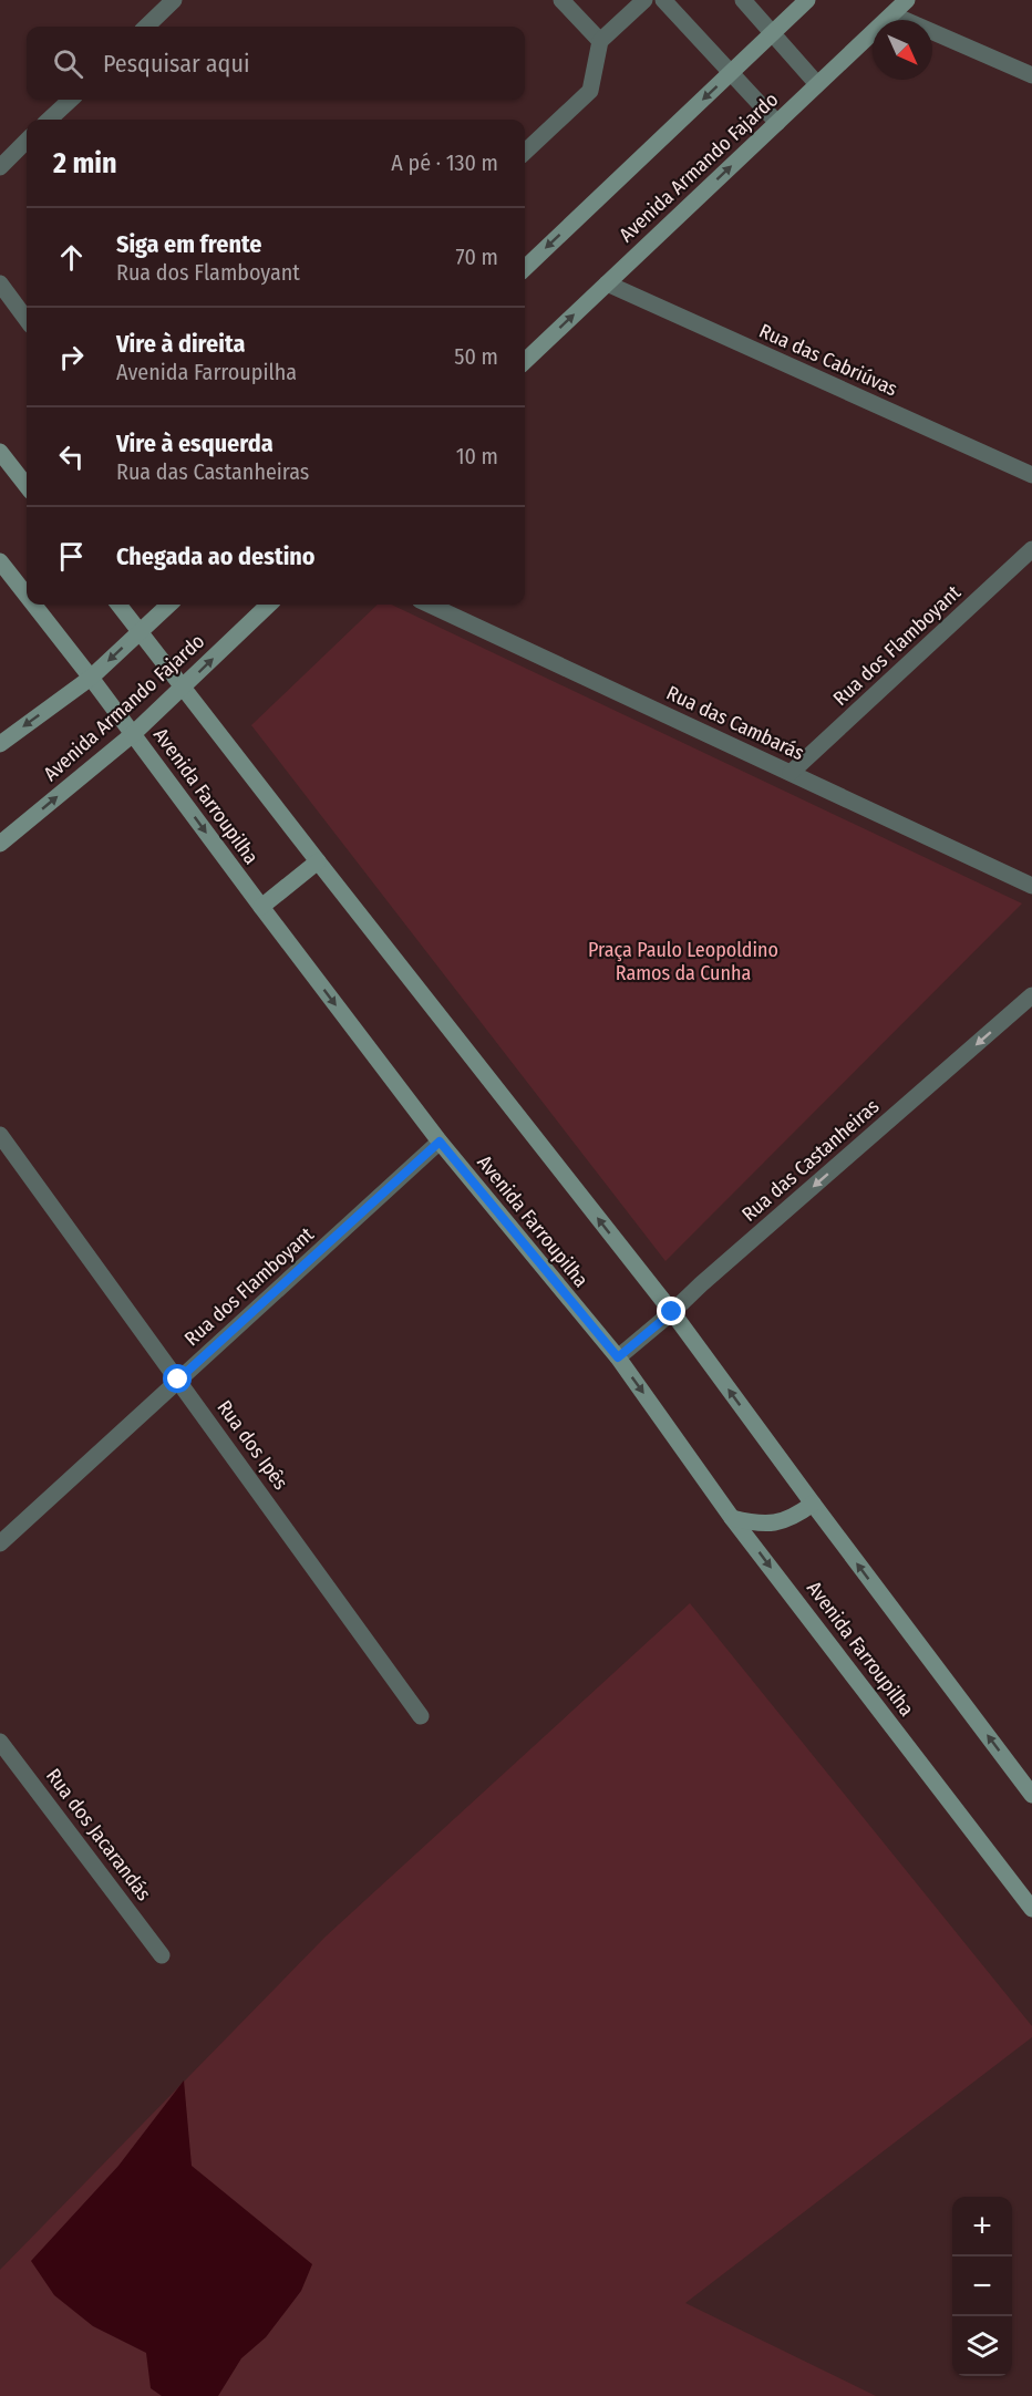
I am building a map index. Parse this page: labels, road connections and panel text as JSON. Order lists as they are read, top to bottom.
{
  "streets": {
    "main road": ["Avenida Armando Fajardo", "Avenida Farroupilha"],
    "street": [
      "Rua das Cabriúvas",
      "Rua dos Flamboyant",
      "Rua das Cambarás",
      "Rua das Castanheiras",
      "Rua dos Ipês",
      "Rua dos Jacarandás"
    ]
  },
  "crossings": [
    ["Avenida Armando Fajardo", "Rua das Cabriúvas"],
    ["Avenida Armando Fajardo", "Avenida Farroupilha"],
    ["Rua dos Flamboyant", "Rua das Cambarás"],
    ["Rua dos Flamboyant", "Avenida Farroupilha"],
    ["Rua dos Flamboyant", "Rua dos Ipês"],
    ["Avenida Farroupilha", "Rua das Castanheiras"]
  ],
  "one_way": ["Rua das Castanheiras"],
  "parks": ["Praça Paulo Leopoldino Ramos da Cunha"],
  "north": "bottom right",
  "page": {
    "search": "Pesquisar aqui",
    "heading": ["2 min", "A pé · 130 m"],
    "list": [
      ["Siga em frente", "Rua dos Flamboyant", "70 m"],
      ["Vire à direita", "Avenida Farroupilha", "50 m"],
      ["Vire à esquerda", "Rua das Castanheiras", "10 m"],
      "Chegada ao destino"
    ],
    "map_buttons": ["+", "−"]
  }
}
